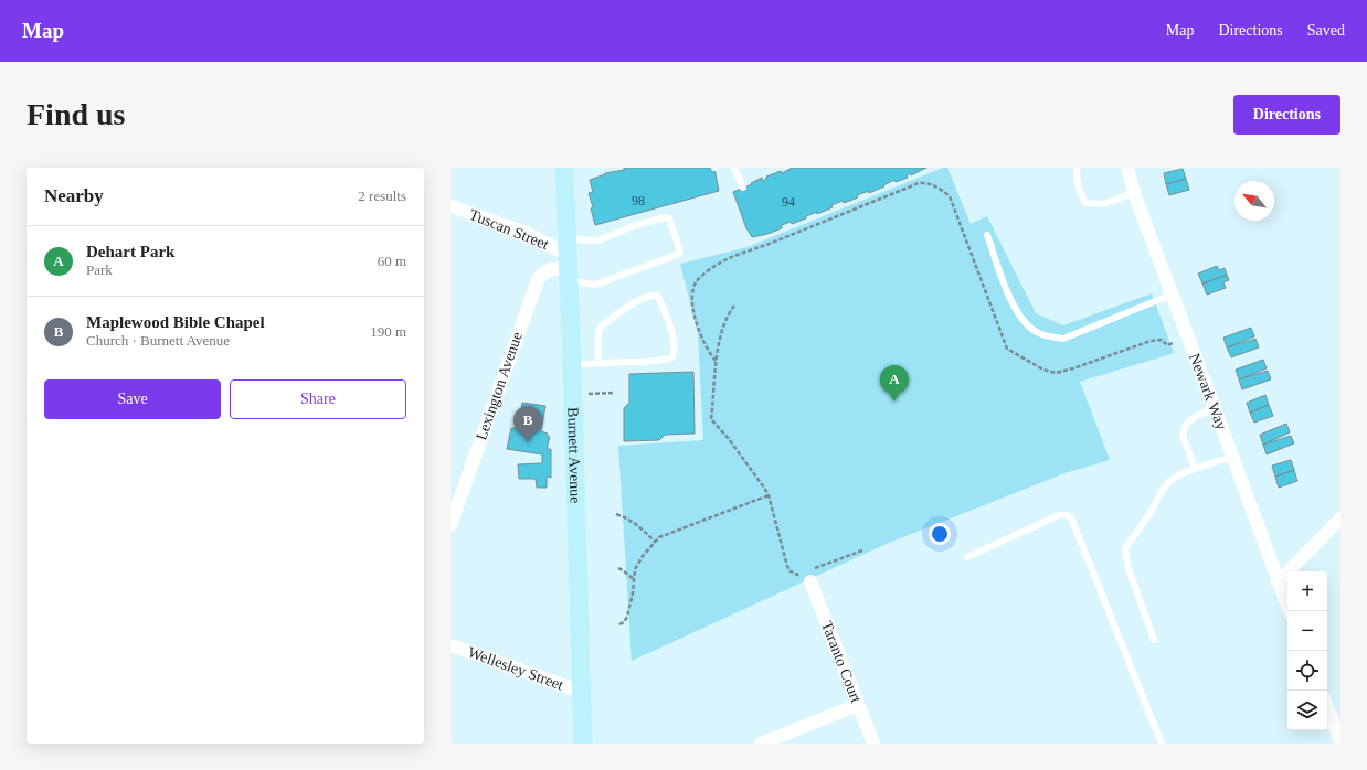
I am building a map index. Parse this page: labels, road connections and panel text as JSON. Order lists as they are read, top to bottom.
{
  "streets": {
    "street": [
      "Tuscan Street",
      "Lexington Avenue",
      "Newark Way",
      "Burnett Avenue",
      "Taranto Court",
      "Wellesley Street"
    ]
  },
  "crossings": [
    ["Tuscan Street", "Lexington Avenue"],
    ["Tuscan Street", "Burnett Avenue"],
    ["Lexington Avenue", "Burnett Avenue"],
    ["Burnett Avenue", "Wellesley Street"]
  ],
  "house_numbers": ["98", "94"],
  "north": "top left",
  "page": {
    "header": "Map",
    "nav": ["Map", "Directions", "Saved"],
    "buttons": [
      "Directions",
      ["Save", "Share"]
    ],
    "title": "Find us",
    "heading": ["Nearby", "2 results"],
    "list": [
      {
        "mark": "A",
        "name": "Dehart Park",
        "note": "Park",
        "value": "60 m"
      },
      {
        "mark": "B",
        "name": "Maplewood Bible Chapel",
        "note": "Church · Burnett Avenue",
        "value": "190 m"
      }
    ],
    "pins": ["A", "B"],
    "map_buttons": ["+", "−"]
  }
}
